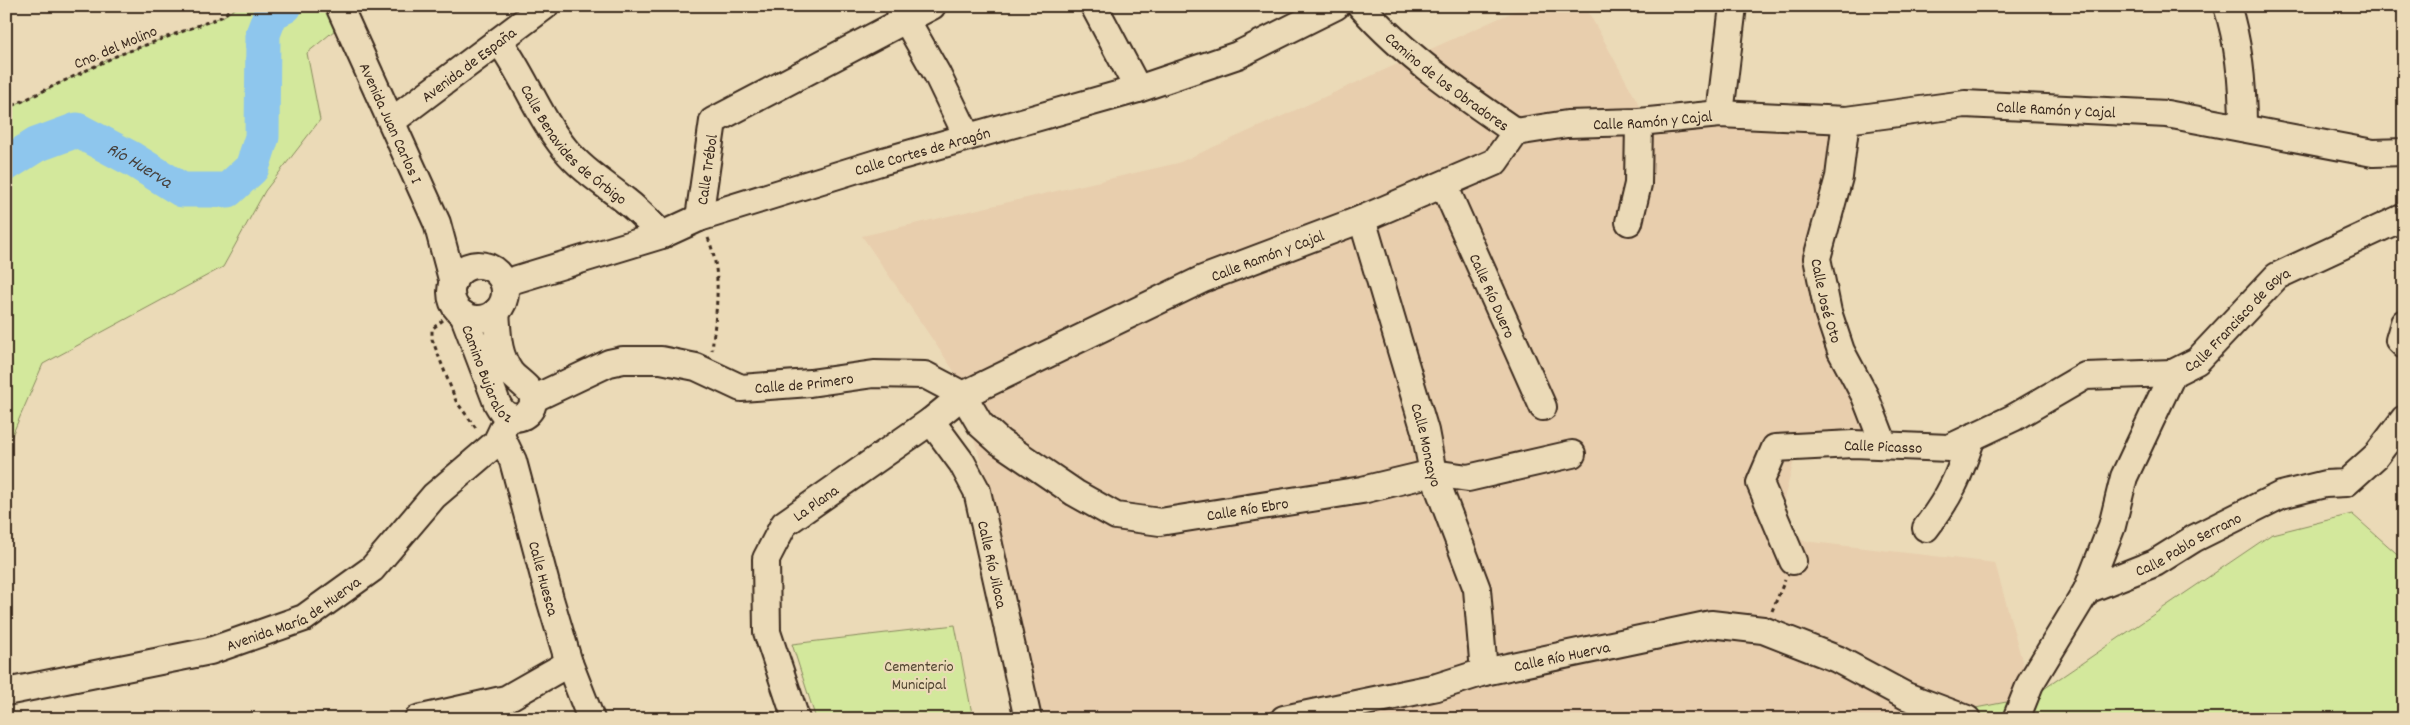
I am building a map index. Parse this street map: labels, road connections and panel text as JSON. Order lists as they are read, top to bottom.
{
  "streets": {
    "street": [
      "Avenida de España",
      "Camino de los Obradores",
      "Calle Ramón y Cajal",
      "Avenida Juan Carlos I",
      "Calle Benavides de Órbigo",
      "Calle Cortes de Aragón",
      "Calle Trébol",
      "Calle Río Duero",
      "Calle José Oto",
      "Calle Francisco de Goya",
      "Camino Bujaraloz",
      "Calle de Primero",
      "Calle Moncayo",
      "Calle Picasso",
      "La Plana",
      "Calle Río Ebro",
      "Calle Pablo Serrano",
      "Calle Río Jiloca",
      "Calle Huesca",
      "Avenida María de Huerva",
      "Calle Río Huerva"
    ],
    "path": ["Cno. del Molino"]
  },
  "crossings": [
    ["Avenida de España", "Avenida Juan Carlos I"],
    ["Avenida de España", "Calle Benavides de Órbigo"],
    ["Camino de los Obradores", "Calle Ramón y Cajal"],
    ["Calle Ramón y Cajal", "Calle Río Duero"],
    ["Calle Ramón y Cajal", "Calle José Oto"],
    ["Calle Ramón y Cajal", "Calle de Primero"],
    ["Calle Ramón y Cajal", "Calle Moncayo"],
    ["Calle Ramón y Cajal", "La Plana"],
    ["Calle Ramón y Cajal", "Calle Río Ebro"],
    ["Avenida Juan Carlos I", "Calle Cortes de Aragón"],
    ["Avenida Juan Carlos I", "Camino Bujaraloz"],
    ["Calle Benavides de Órbigo", "Calle Cortes de Aragón"],
    ["Calle Cortes de Aragón", "Calle Trébol"],
    ["Calle Cortes de Aragón", "Camino Bujaraloz"],
    ["Calle Trébol", "Calle de Primero"],
    ["Calle José Oto", "Calle Picasso"],
    ["Calle Francisco de Goya", "Calle Picasso"],
    ["Calle Francisco de Goya", "Calle Pablo Serrano"],
    ["Camino Bujaraloz", "Calle de Primero"],
    ["Camino Bujaraloz", "Calle Huesca"],
    ["Camino Bujaraloz", "Avenida María de Huerva"],
    ["Calle de Primero", "La Plana"],
    ["Calle de Primero", "Calle Río Ebro"],
    ["Calle Moncayo", "Calle Río Ebro"],
    ["Calle Moncayo", "Calle Río Huerva"],
    ["La Plana", "Calle Río Ebro"],
    ["La Plana", "Calle Río Jiloca"],
    ["Calle Huesca", "Avenida María de Huerva"]
  ],
  "water": ["Río Huerva"],
  "parks": ["Cementerio Municipal"]
}
